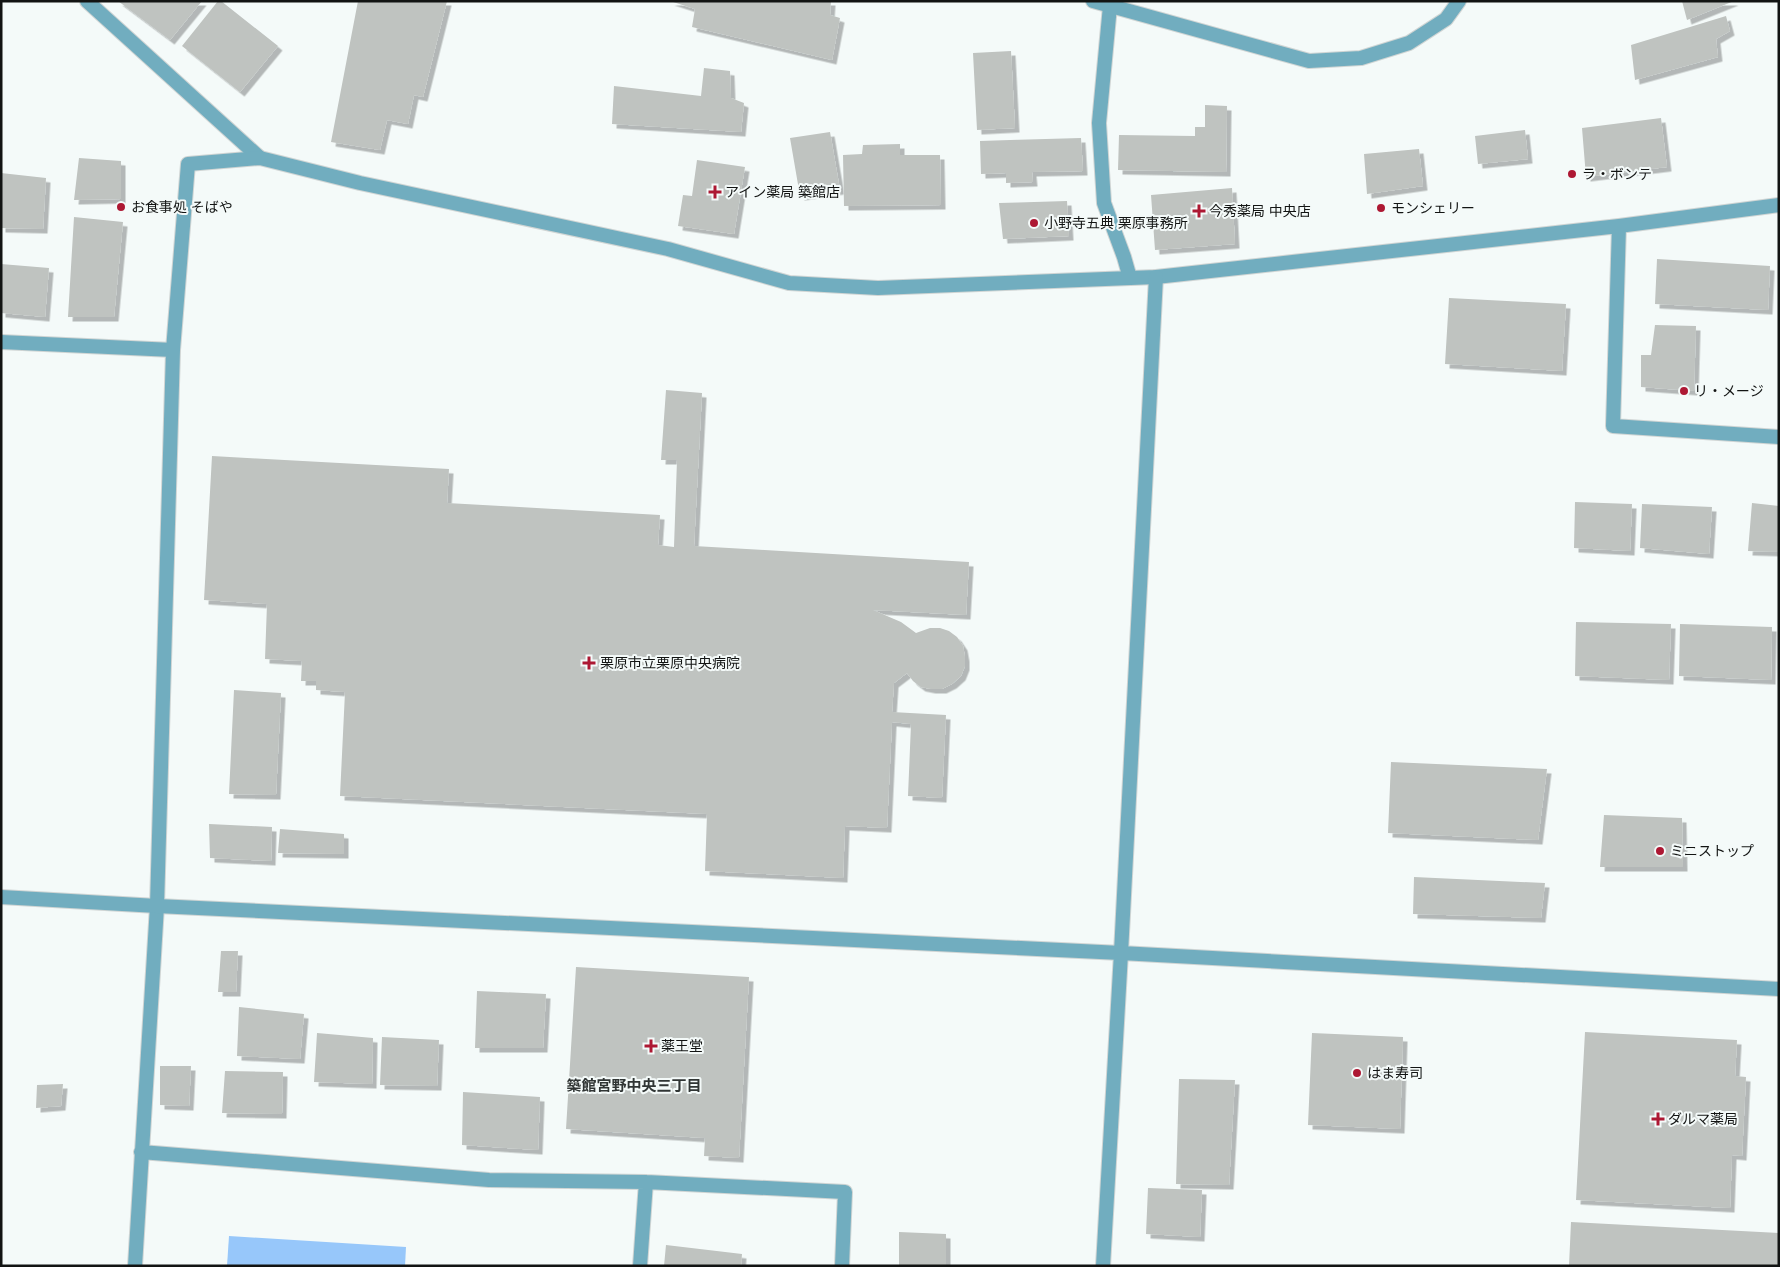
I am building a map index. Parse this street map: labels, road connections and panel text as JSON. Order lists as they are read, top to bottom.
{
  "districts": ["築館宮野中央三丁目"],
  "places": {
    "other": [
      "ラ・ボンテ",
      "お食事処 そばや",
      "モンシェリー",
      "小野寺五典 栗原事務所",
      "リ・メージ",
      "ミニストップ",
      "はま寿司"
    ],
    "health": [
      "アイン薬局 築館店",
      "今秀薬局 中央店",
      "栗原市立栗原中央病院",
      "薬王堂",
      "ダルマ薬局"
    ]
  }
}
